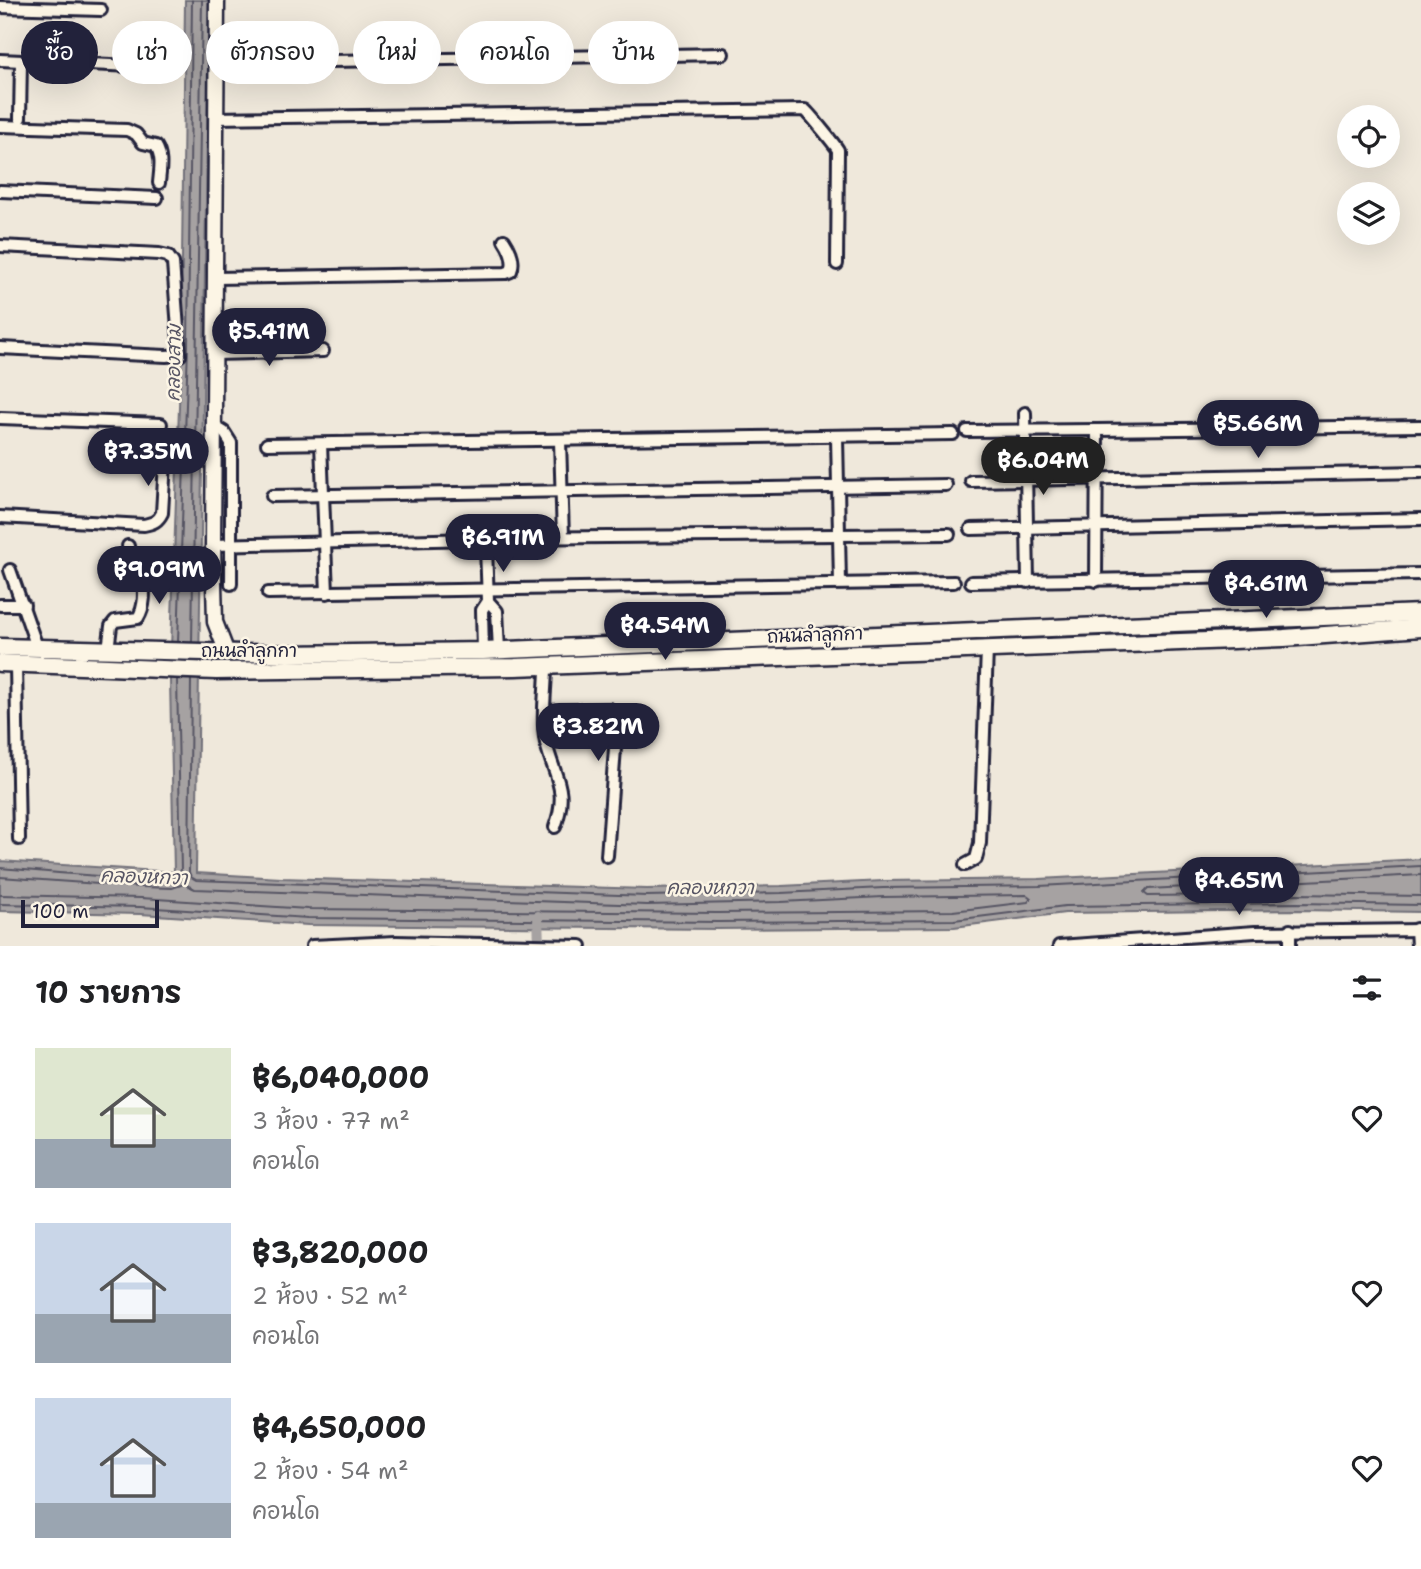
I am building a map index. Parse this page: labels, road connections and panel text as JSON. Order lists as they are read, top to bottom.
{
  "streets": {
    "main road": ["ถนนลำลูกกา"]
  },
  "water": ["คลองสาม", "คลองหกวา"],
  "scale_bar": "100 m",
  "page": {
    "chip": [
      "ซื้อ",
      "เช่า",
      "ตัวกรอง",
      "ใหม่",
      "คอนโด",
      "บ้าน"
    ],
    "price": [
      "฿5.41M",
      "฿5.66M",
      "฿7.35M",
      "฿6.04M",
      "฿6.91M",
      "฿9.09M",
      "฿4.61M",
      "฿4.54M",
      "฿3.82M",
      "฿4.65M"
    ],
    "scale": "100 m",
    "heading": "10 รายการ",
    "list": [
      {
        "name": "฿6,040,000",
        "note": "3 ห้อง · 77 m² · คอนโด"
      },
      {
        "name": "฿3,820,000",
        "note": "2 ห้อง · 52 m² · คอนโด"
      },
      {
        "name": "฿4,650,000",
        "note": "2 ห้อง · 54 m² · คอนโด"
      }
    ]
  }
}
